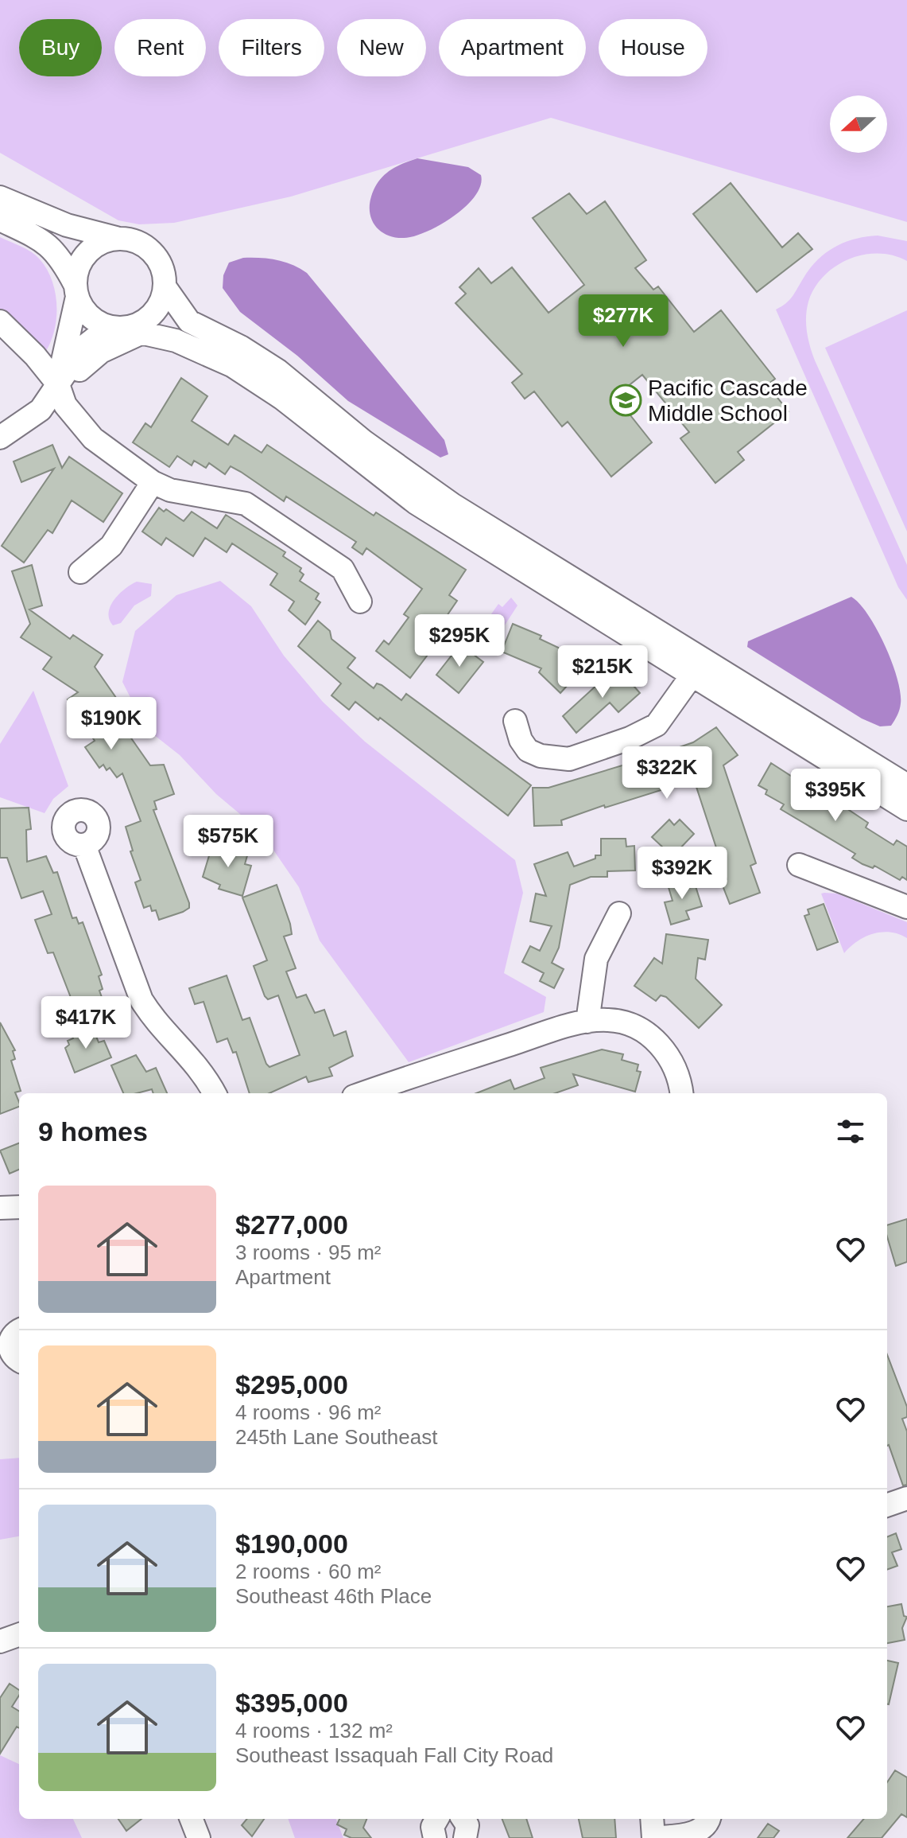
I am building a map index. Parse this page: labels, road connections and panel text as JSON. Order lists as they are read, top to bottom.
{
  "places": {
    "school or university": ["Pacific Cascade Middle School"]
  },
  "north": "left",
  "page": {
    "chip": [
      "Buy",
      "Rent",
      "Filters",
      "New",
      "Apartment",
      "House"
    ],
    "price": [
      "$277K",
      "$295K",
      "$215K",
      "$190K",
      "$322K",
      "$395K",
      "$575K",
      "$392K",
      "$417K"
    ],
    "heading": "9 homes",
    "list": [
      {
        "name": "$277,000",
        "note": "3 rooms · 95 m² · Apartment"
      },
      {
        "name": "$295,000",
        "note": "4 rooms · 96 m² · 245th Lane Southeast"
      },
      {
        "name": "$190,000",
        "note": "2 rooms · 60 m² · Southeast 46th Place"
      },
      {
        "name": "$395,000",
        "note": "4 rooms · 132 m² · Southeast Issaquah Fall City Road"
      }
    ]
  }
}
